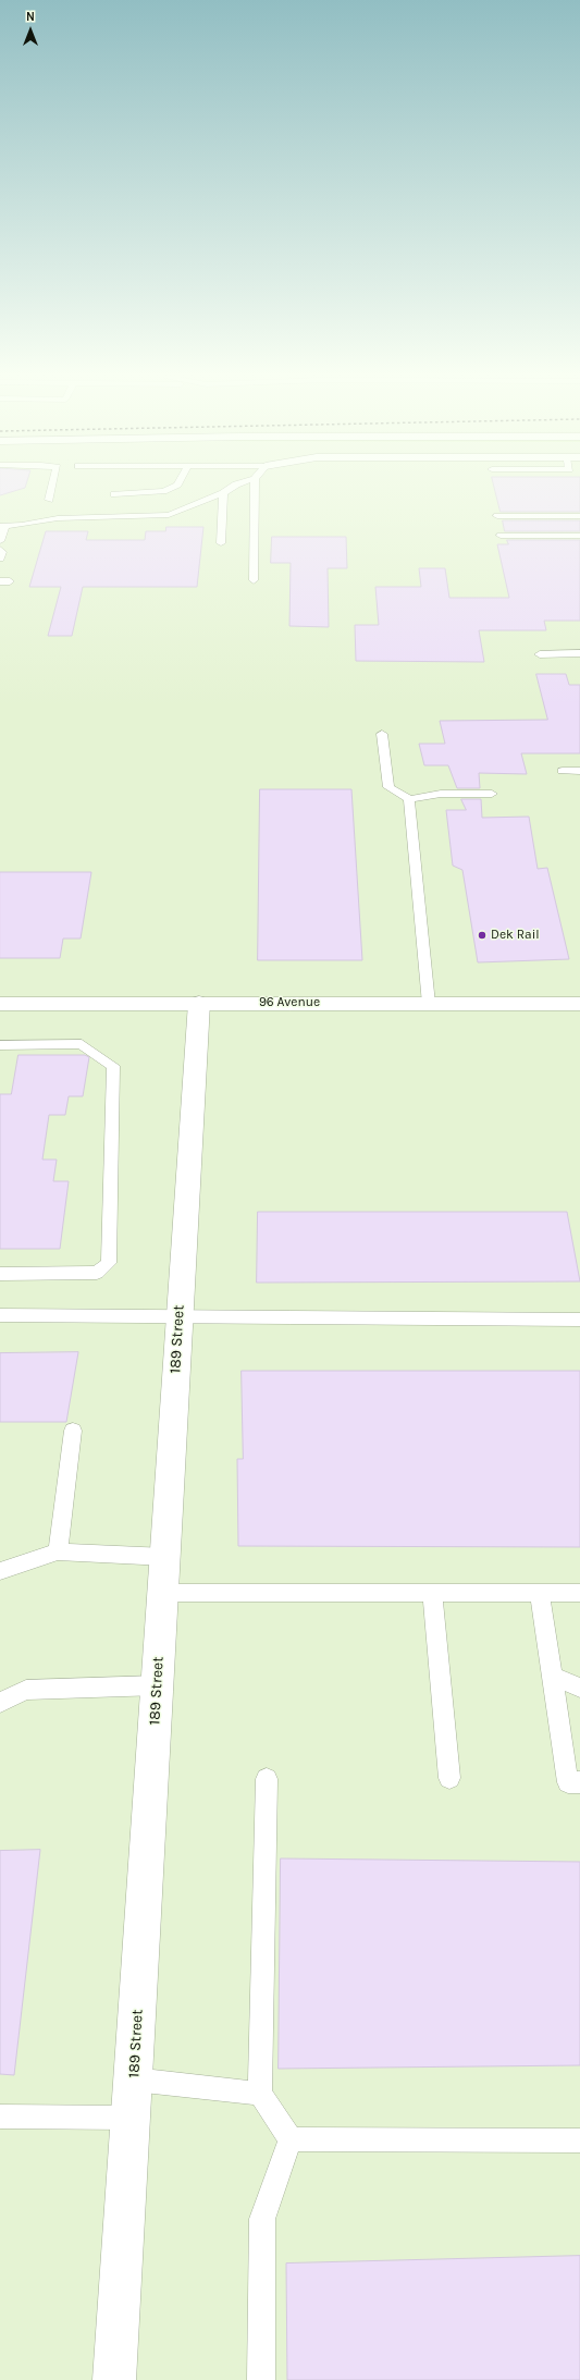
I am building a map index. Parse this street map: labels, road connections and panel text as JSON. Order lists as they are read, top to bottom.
{
  "streets": {
    "main road": ["96 Avenue", "189 Street"]
  },
  "crossings": [
    ["96 Avenue", "189 Street"]
  ],
  "places": ["Dek Rail"],
  "north": "top"
}
